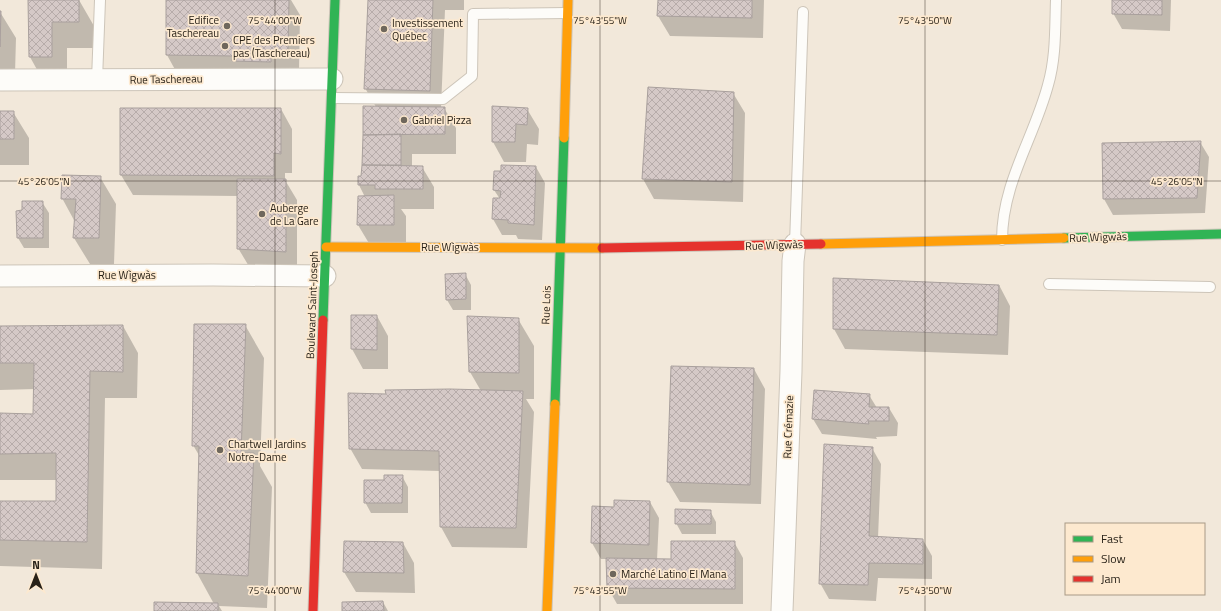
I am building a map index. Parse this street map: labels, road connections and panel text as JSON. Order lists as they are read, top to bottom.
{
  "streets": {
    "street": [
      "Rue Taschereau",
      "Rue Wìgwàs",
      "Boulevard Saint-Joseph",
      "Rue Lois",
      "Rue Crémazie"
    ]
  },
  "crossings": [
    ["Rue Taschereau", "Boulevard Saint-Joseph"],
    ["Rue Wìgwàs", "Boulevard Saint-Joseph"],
    ["Rue Wìgwàs", "Rue Lois"],
    ["Rue Wìgwàs", "Rue Crémazie"]
  ],
  "places": [
    "Edifice Taschereau",
    "Investissement Québec",
    "CPE des Premiers pas (Taschereau)",
    "Gabriel Pizza",
    "Auberge de La Gare",
    "Chartwell Jardins Notre-Dame",
    "Marché Latino El Mana"
  ],
  "legend": ["Fast", "Slow", "Jam"],
  "north": "top",
  "coordinates": [
    "75°44'00\"W",
    "75°43'55\"W",
    "75°43'50\"W",
    "45°26'05\"N"
  ]
}
